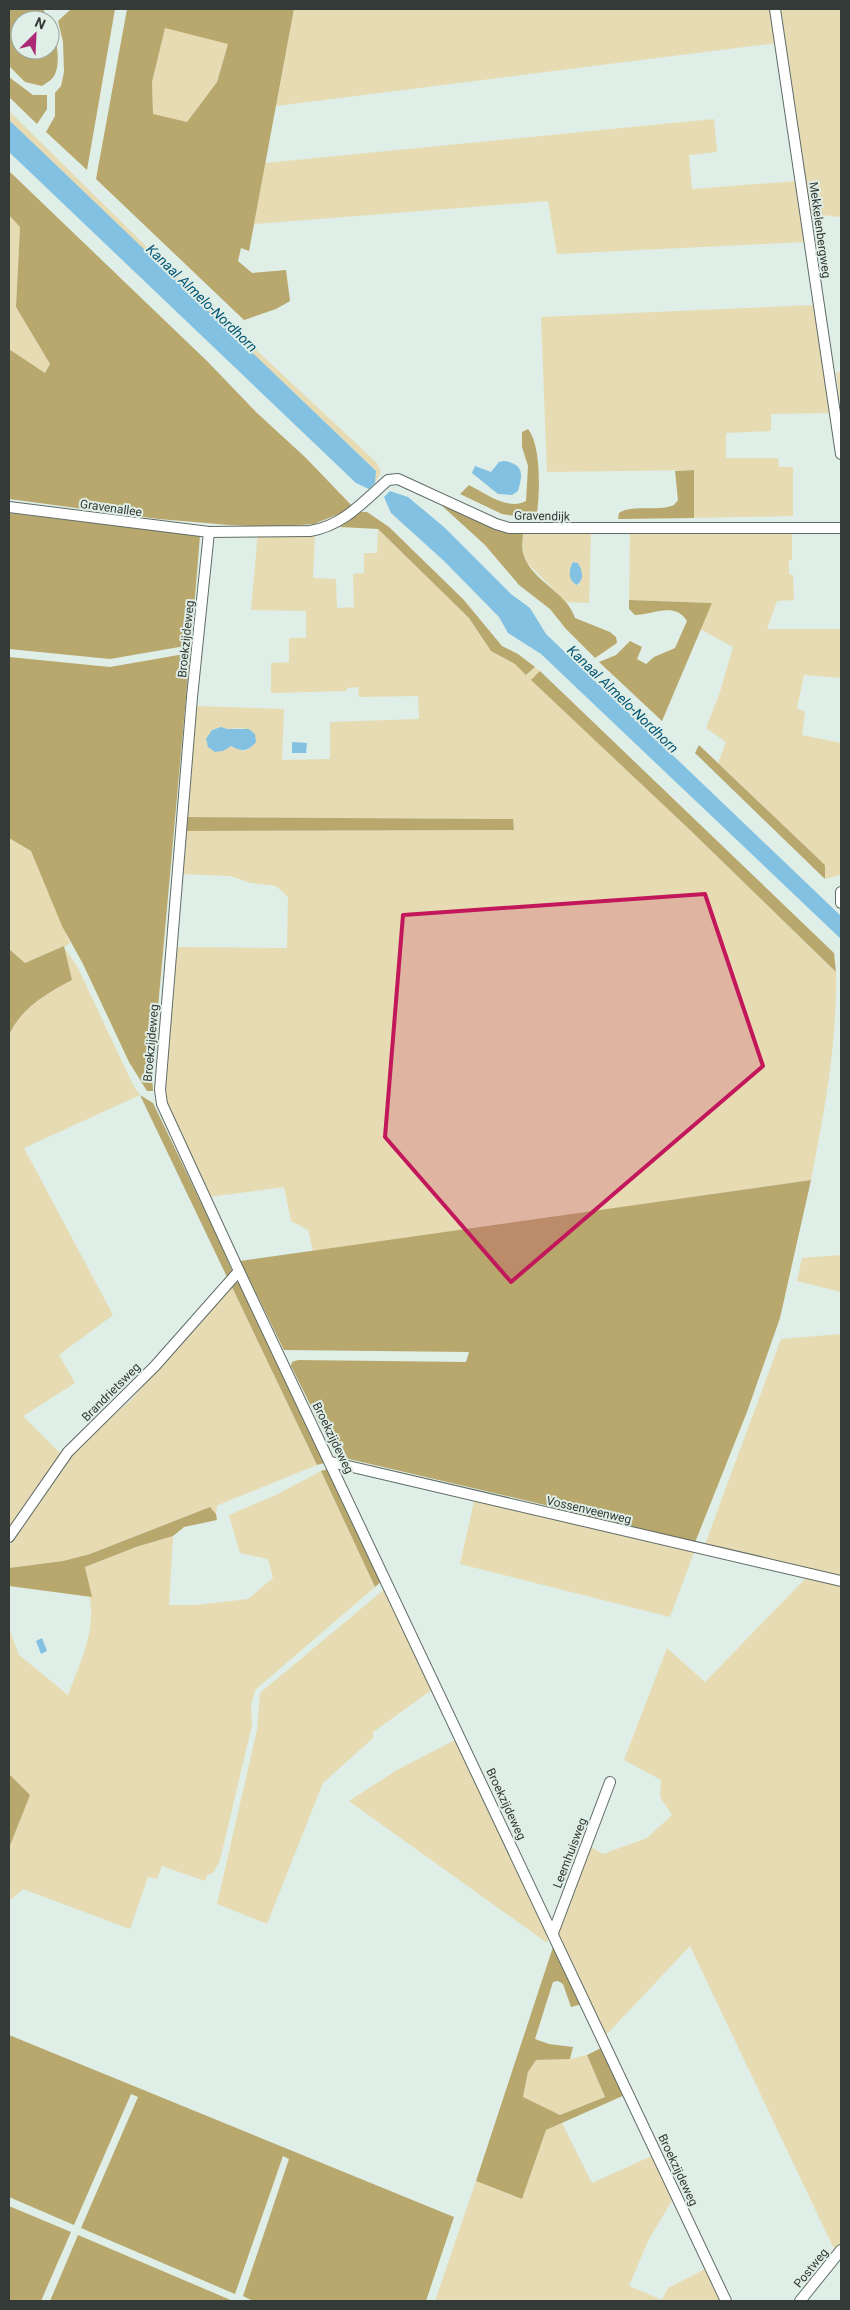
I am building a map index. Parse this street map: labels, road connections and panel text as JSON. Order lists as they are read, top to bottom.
{
  "streets": {
    "street": [
      "Mekkelenbergweg",
      "Gravenallee",
      "Gravendijk",
      "Broekzijdeweg",
      "Brandrietsweg",
      "Vossenveenweg",
      "Leemhuisweg",
      "Postweg"
    ]
  },
  "crossings": [
    ["Gravenallee", "Gravendijk"],
    ["Gravenallee", "Broekzijdeweg"],
    ["Gravendijk", "Broekzijdeweg"],
    ["Broekzijdeweg", "Brandrietsweg"],
    ["Broekzijdeweg", "Vossenveenweg"],
    ["Broekzijdeweg", "Leemhuisweg"]
  ],
  "water": ["Kanaal Almelo-Nordhorn"],
  "north": "top right"
}
